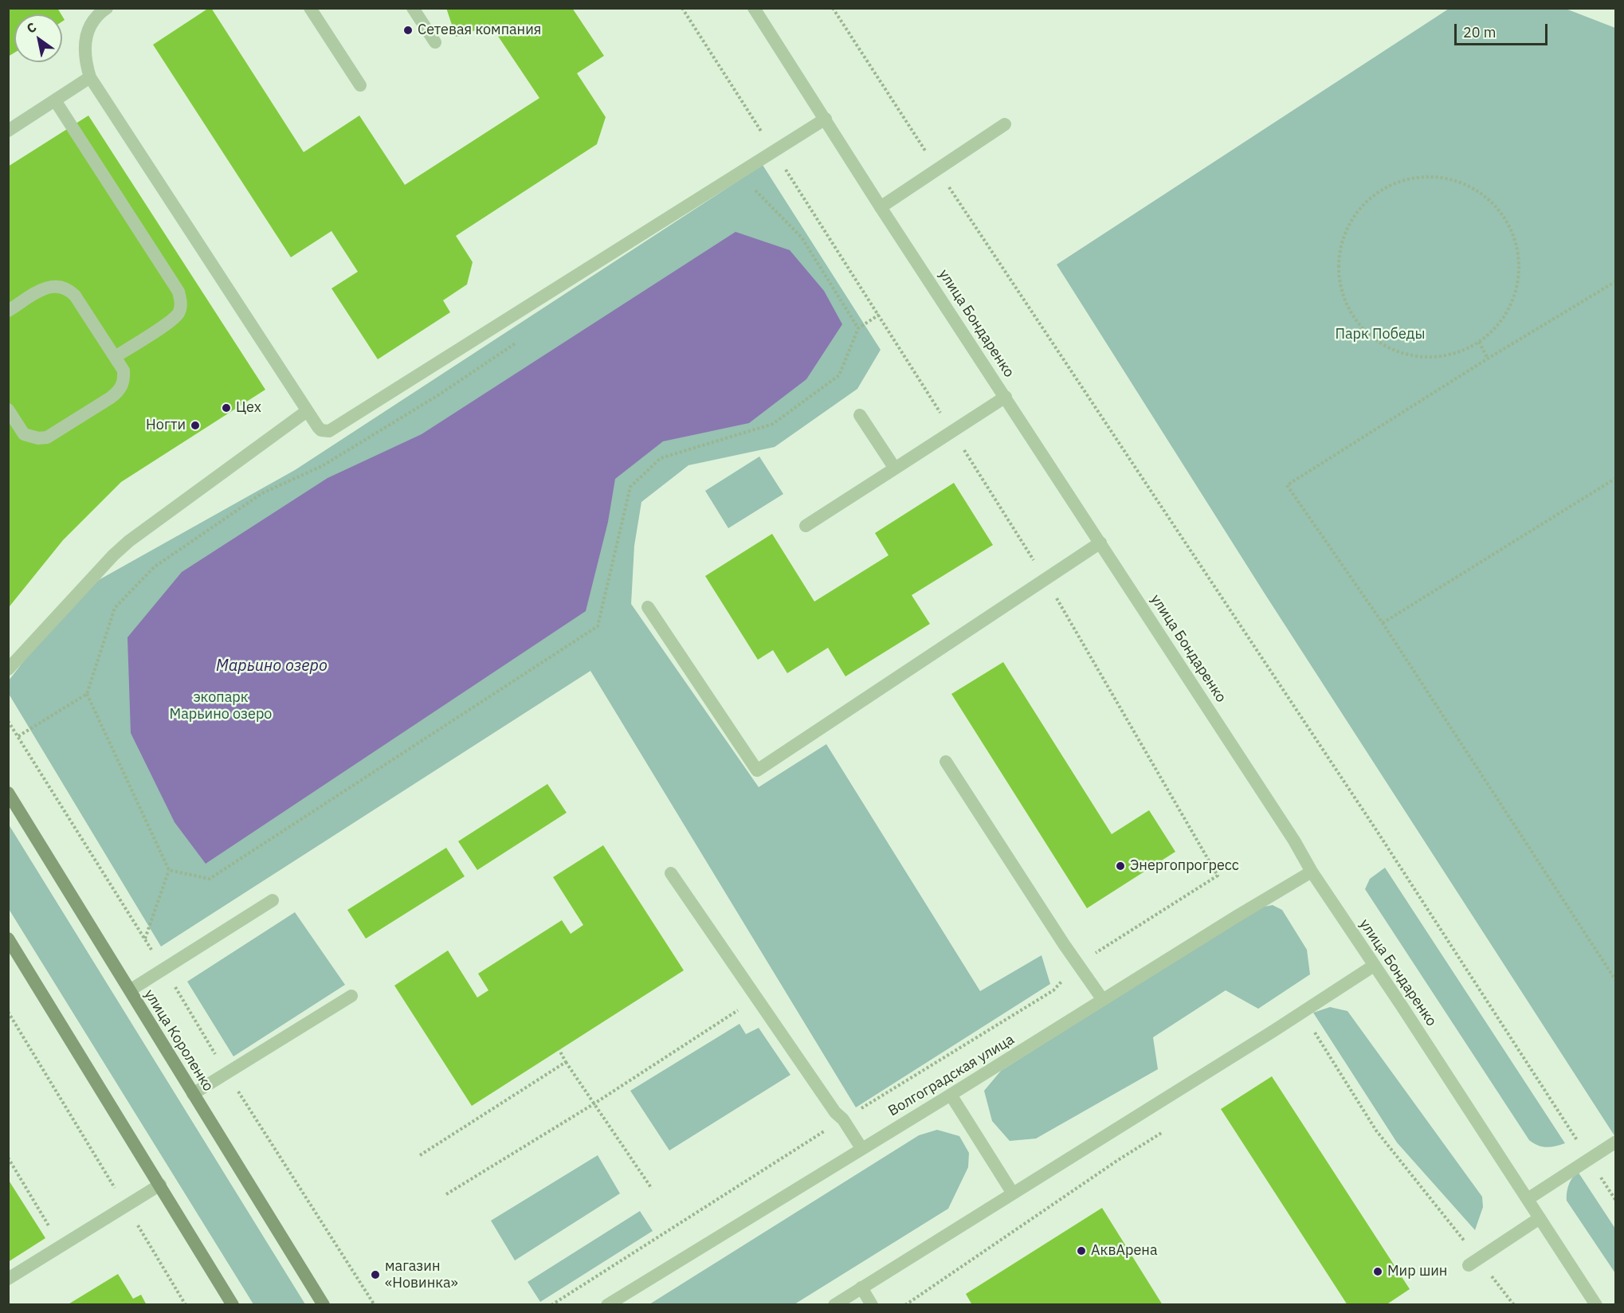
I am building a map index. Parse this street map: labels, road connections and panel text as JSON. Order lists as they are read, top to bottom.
{
  "streets": {
    "main road": ["улица Короленко"],
    "street": ["улица Бондаренко", "Волгоградская улица"]
  },
  "crossings": [
    ["улица Бондаренко", "Волгоградская улица"]
  ],
  "water": ["Марьино озеро"],
  "parks": ["Парк Победы", "экопарк Марьино озеро"],
  "places": [
    "Сетевая компания",
    "Цех",
    "Ногти",
    "Энергопрогресс",
    "АквАрена",
    "Мир шин",
    "магазин «Новинка»"
  ],
  "scale_bar": "20 m",
  "north": "top left"
}
